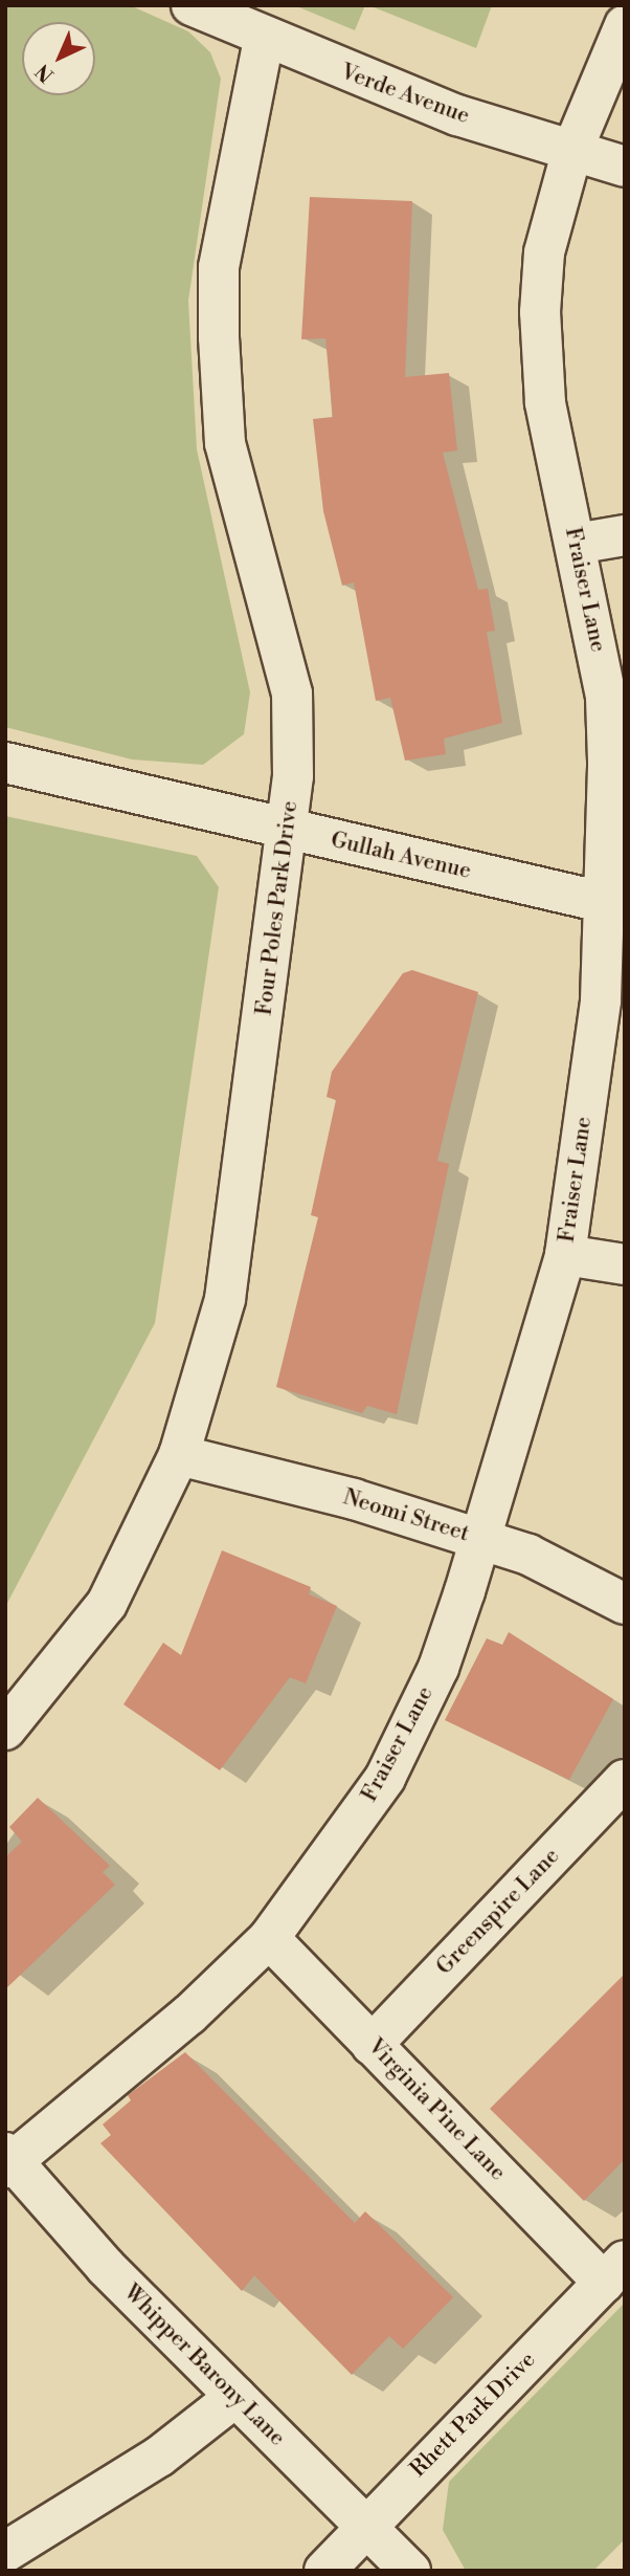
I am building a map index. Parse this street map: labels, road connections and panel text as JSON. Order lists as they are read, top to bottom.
{
  "streets": {
    "street": [
      "Verde Avenue",
      "Fraiser Lane",
      "Gullah Avenue",
      "Four Poles Park Drive",
      "Neomi Street",
      "Greenspire Lane",
      "Virginia Pine Lane",
      "Whipper Barony Lane",
      "Rhett Park Drive"
    ]
  },
  "crossings": [
    ["Verde Avenue", "Fraiser Lane"],
    ["Verde Avenue", "Four Poles Park Drive"],
    ["Fraiser Lane", "Gullah Avenue"],
    ["Fraiser Lane", "Neomi Street"],
    ["Fraiser Lane", "Virginia Pine Lane"],
    ["Fraiser Lane", "Whipper Barony Lane"],
    ["Gullah Avenue", "Four Poles Park Drive"],
    ["Four Poles Park Drive", "Neomi Street"],
    ["Greenspire Lane", "Virginia Pine Lane"],
    ["Virginia Pine Lane", "Rhett Park Drive"],
    ["Whipper Barony Lane", "Rhett Park Drive"]
  ],
  "north": "bottom left"
}
